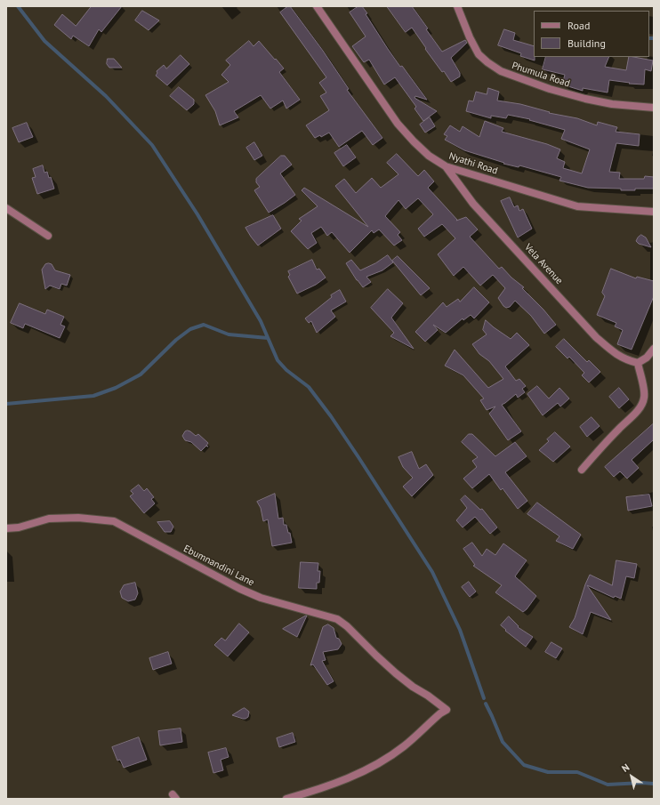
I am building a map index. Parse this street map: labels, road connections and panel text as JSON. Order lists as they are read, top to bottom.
{
  "streets": {
    "street": [
      "Phumula Road",
      "Nyathi Road",
      "Vela Avenue",
      "Ebumnandini Lane"
    ]
  },
  "crossings": [
    ["Nyathi Road", "Vela Avenue"]
  ],
  "legend": ["Road", "Building"],
  "north": "top left"
}
